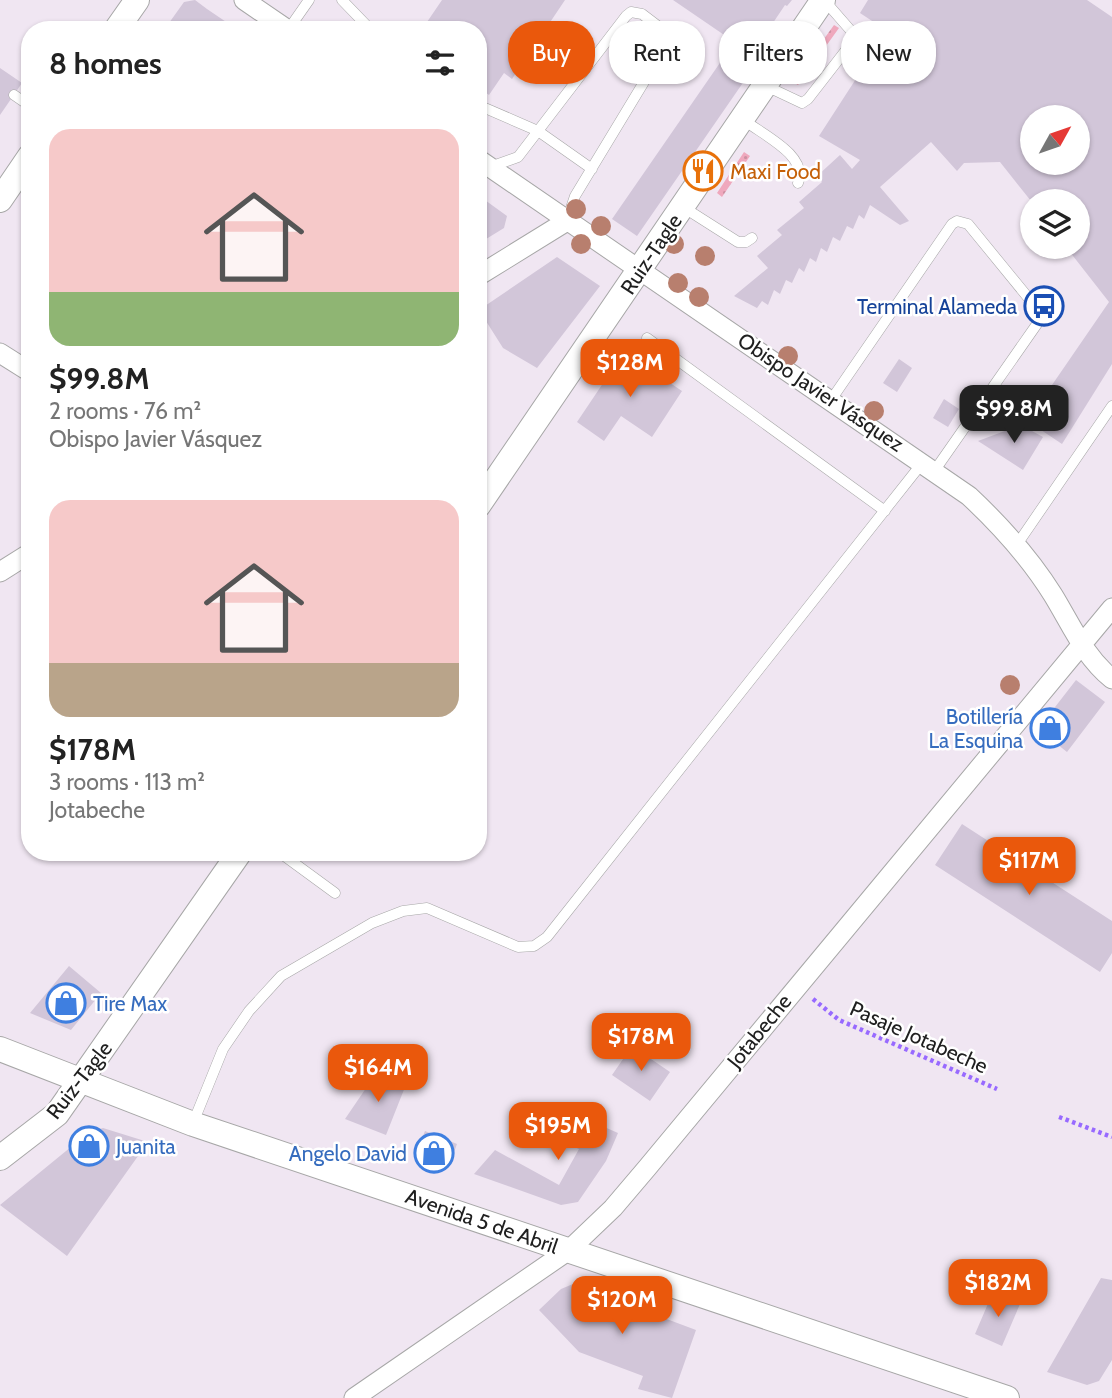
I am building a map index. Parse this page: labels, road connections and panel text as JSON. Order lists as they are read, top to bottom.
{
  "streets": {
    "street": [
      "Ruiz-Tagle",
      "Obispo Javier Vásquez",
      "Jotabeche",
      "Avenida 5 de Abril"
    ],
    "path": ["Pasaje Jotabeche"]
  },
  "crossings": [
    ["Ruiz-Tagle", "Obispo Javier Vásquez"],
    ["Ruiz-Tagle", "Avenida 5 de Abril"],
    ["Obispo Javier Vásquez", "Jotabeche"],
    ["Jotabeche", "Pasaje Jotabeche"],
    ["Jotabeche", "Avenida 5 de Abril"]
  ],
  "places": {
    "restaurant": ["Maxi Food"],
    "bus stop": ["Terminal Alameda"],
    "shop": [
      "Botillería La Esquina",
      "Tire Max",
      "Juanita",
      "Angelo David"
    ]
  },
  "north": "top right",
  "page": {
    "chip": [
      "Buy",
      "Rent",
      "Filters",
      "New"
    ],
    "heading": "8 homes",
    "list": [
      {
        "name": "$99.8M",
        "note": "2 rooms · 76 m² · Obispo Javier Vásquez"
      },
      {
        "name": "$178M",
        "note": "3 rooms · 113 m² · Jotabeche"
      }
    ],
    "price": [
      "$128M",
      "$99.8M",
      "$117M",
      "$178M",
      "$164M",
      "$195M",
      "$182M",
      "$120M"
    ]
  }
}
